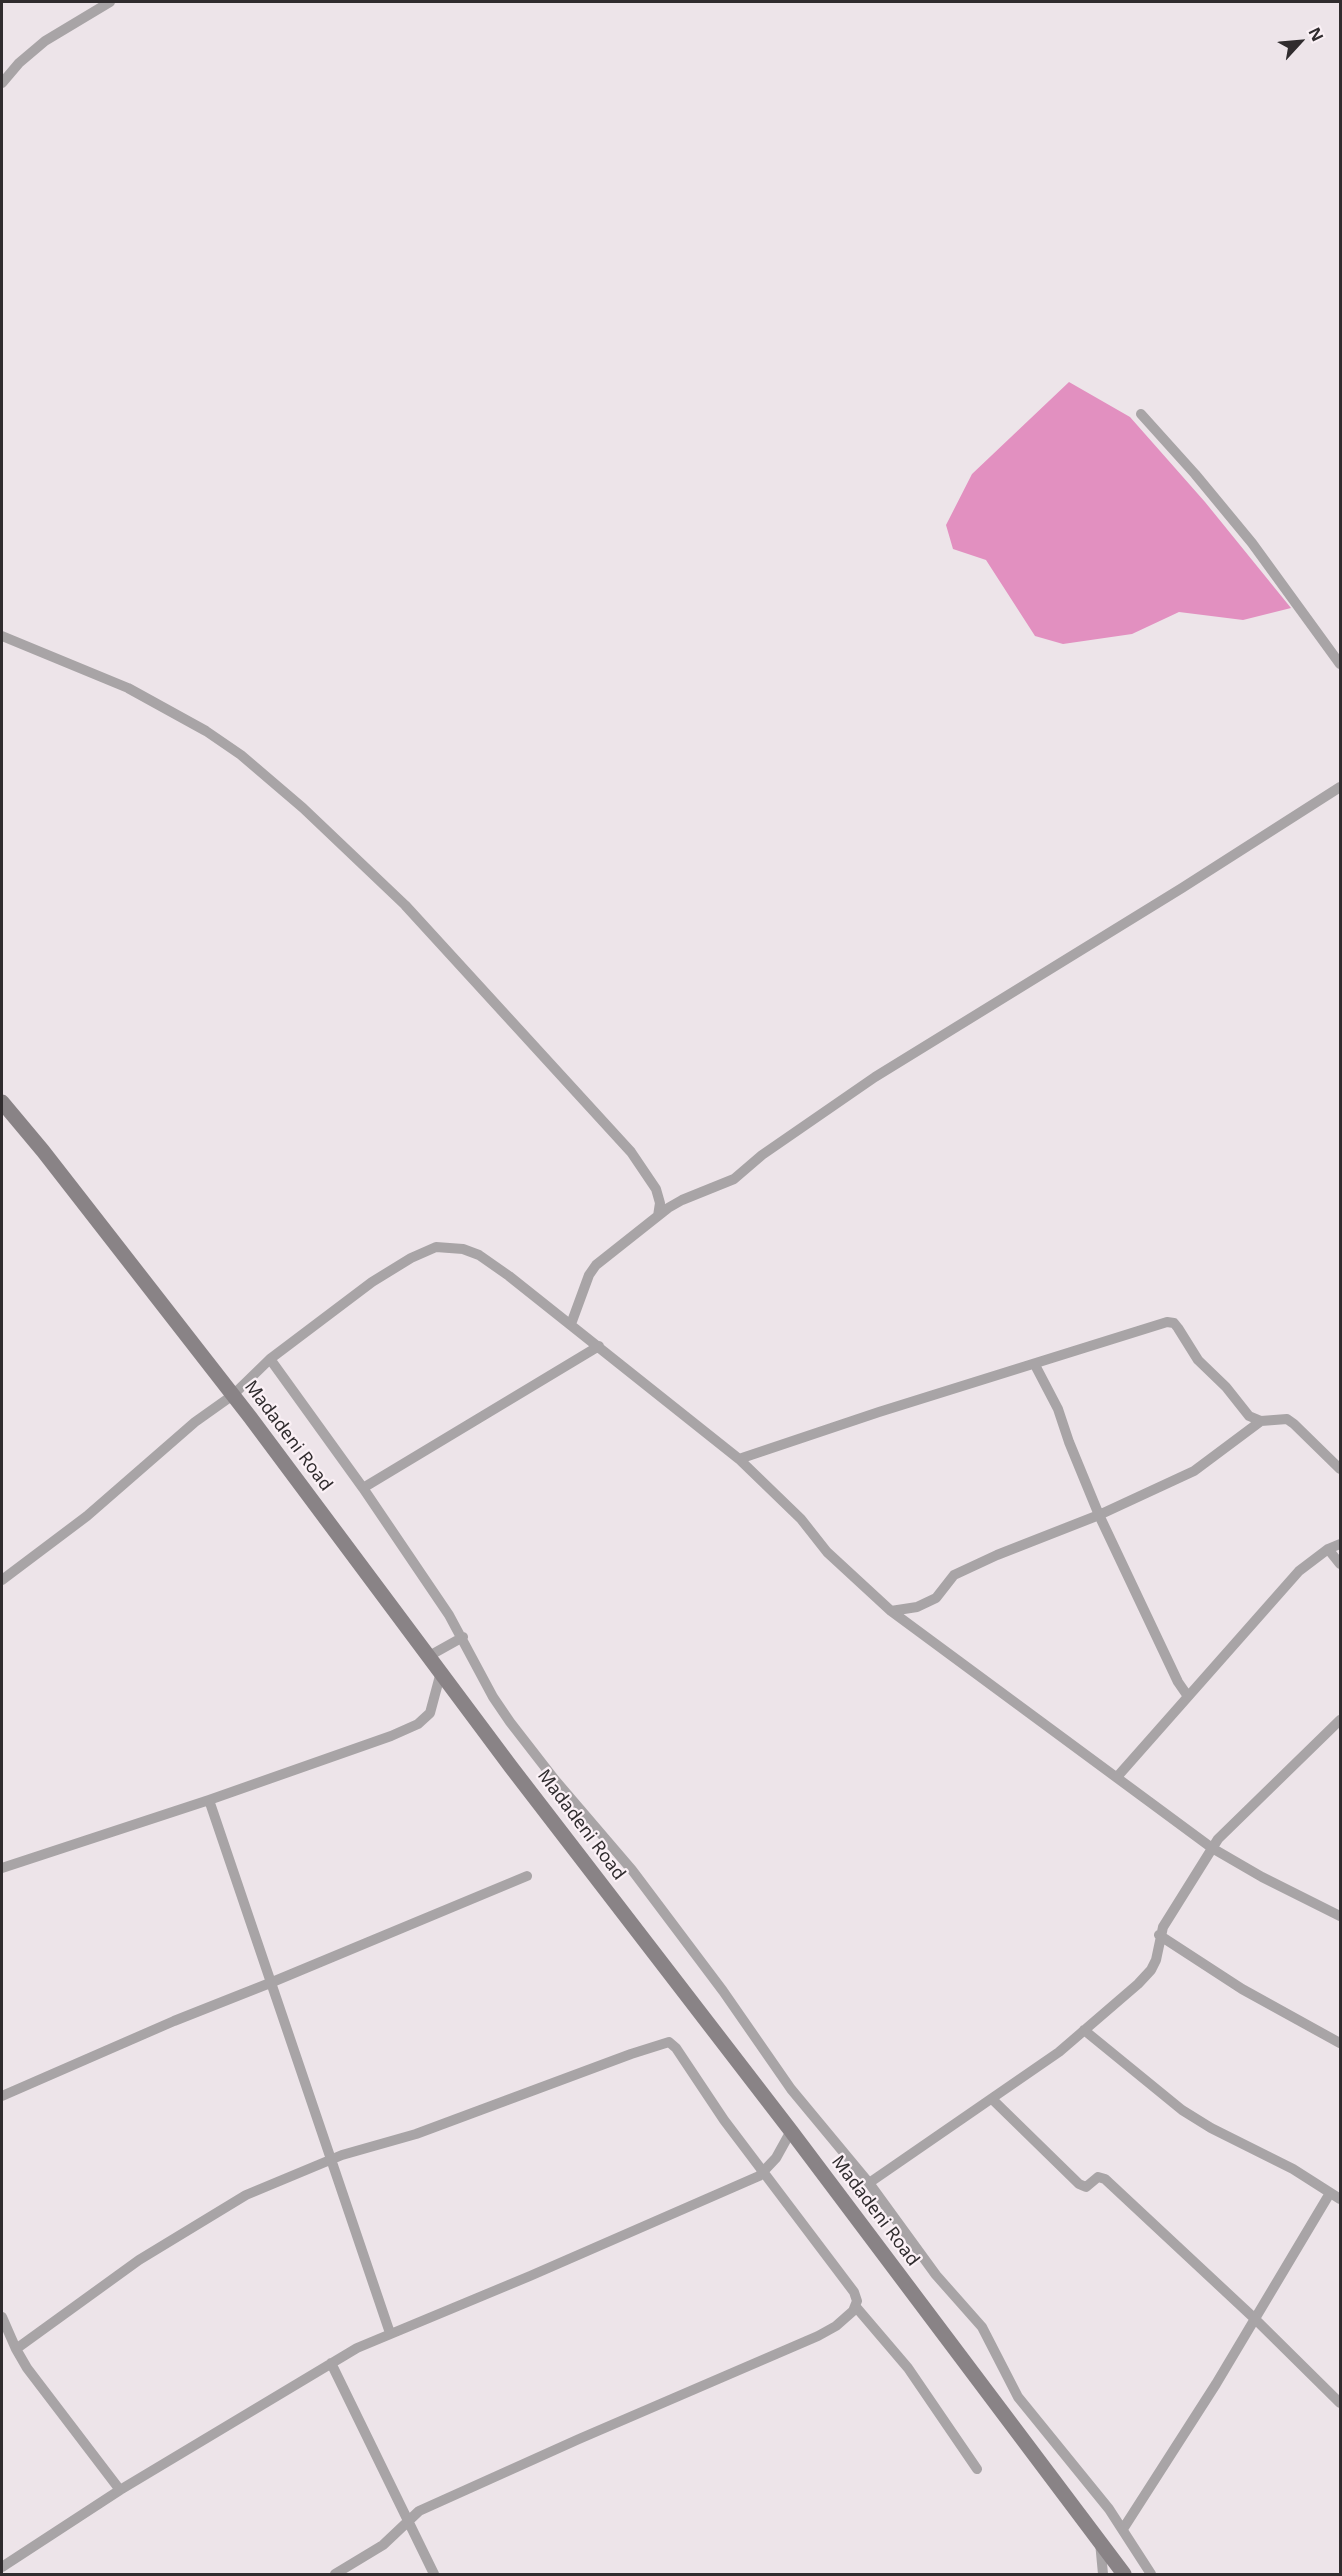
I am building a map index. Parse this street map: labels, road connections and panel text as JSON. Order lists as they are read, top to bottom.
{
  "streets": {
    "street": ["Madadeni Road"]
  },
  "north": "top right"
}
